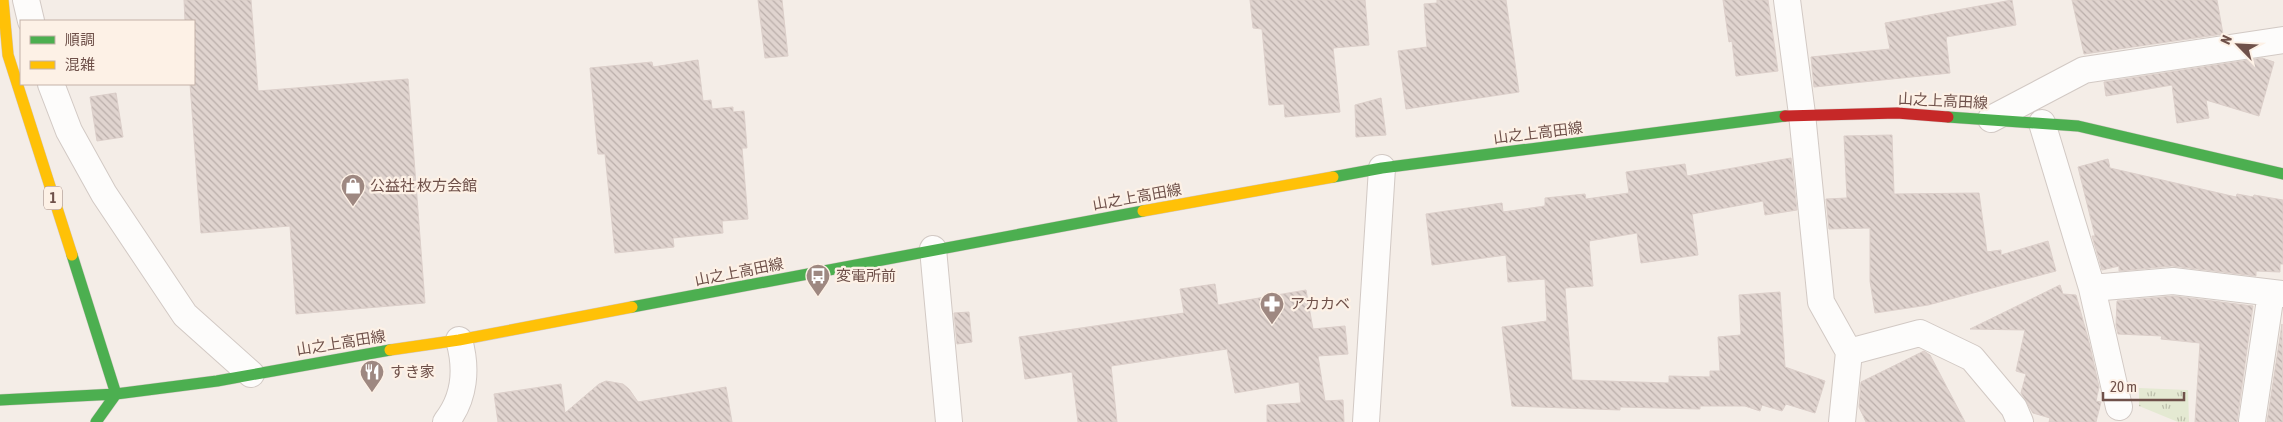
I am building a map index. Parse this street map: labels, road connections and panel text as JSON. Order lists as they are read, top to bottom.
{
  "streets": {
    "main road": ["山之上高田線", "1"]
  },
  "crossings": [
    ["山之上高田線", "1"]
  ],
  "places": {
    "shop": ["公益社 枚方会館"],
    "bus stop": ["変電所前"],
    "pharmacy": ["アカカベ"],
    "restaurant": ["すき家"]
  },
  "legend": ["順調", "混雑"],
  "scale_bar": "20 m",
  "north": "top left"
}
